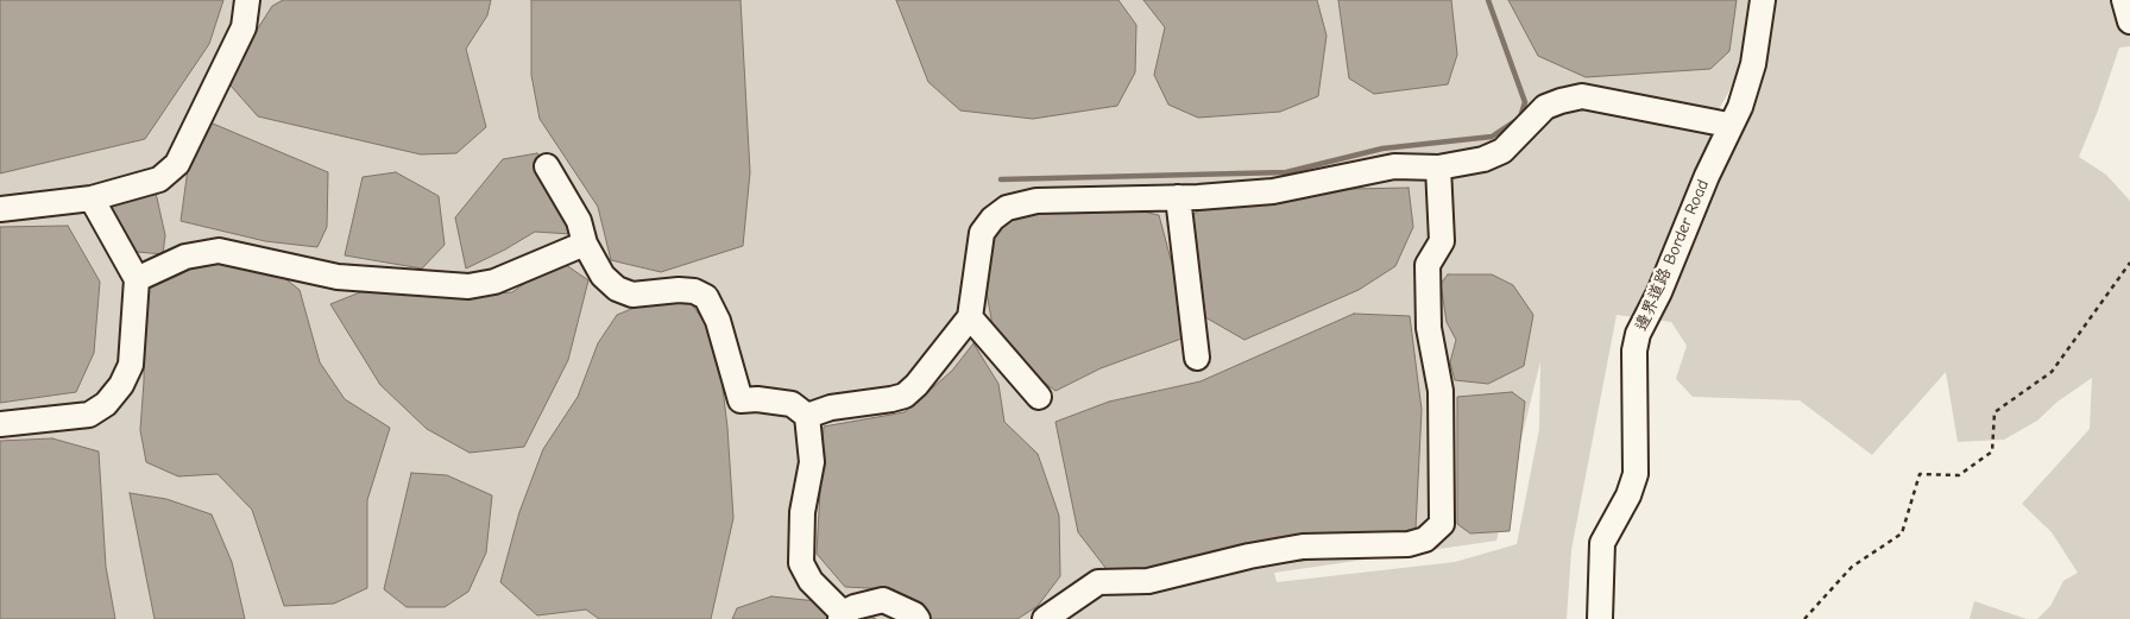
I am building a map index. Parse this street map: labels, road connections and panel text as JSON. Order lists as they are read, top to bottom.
{
  "streets": {
    "street": ["邊界道路 Border Road"]
  }
}
